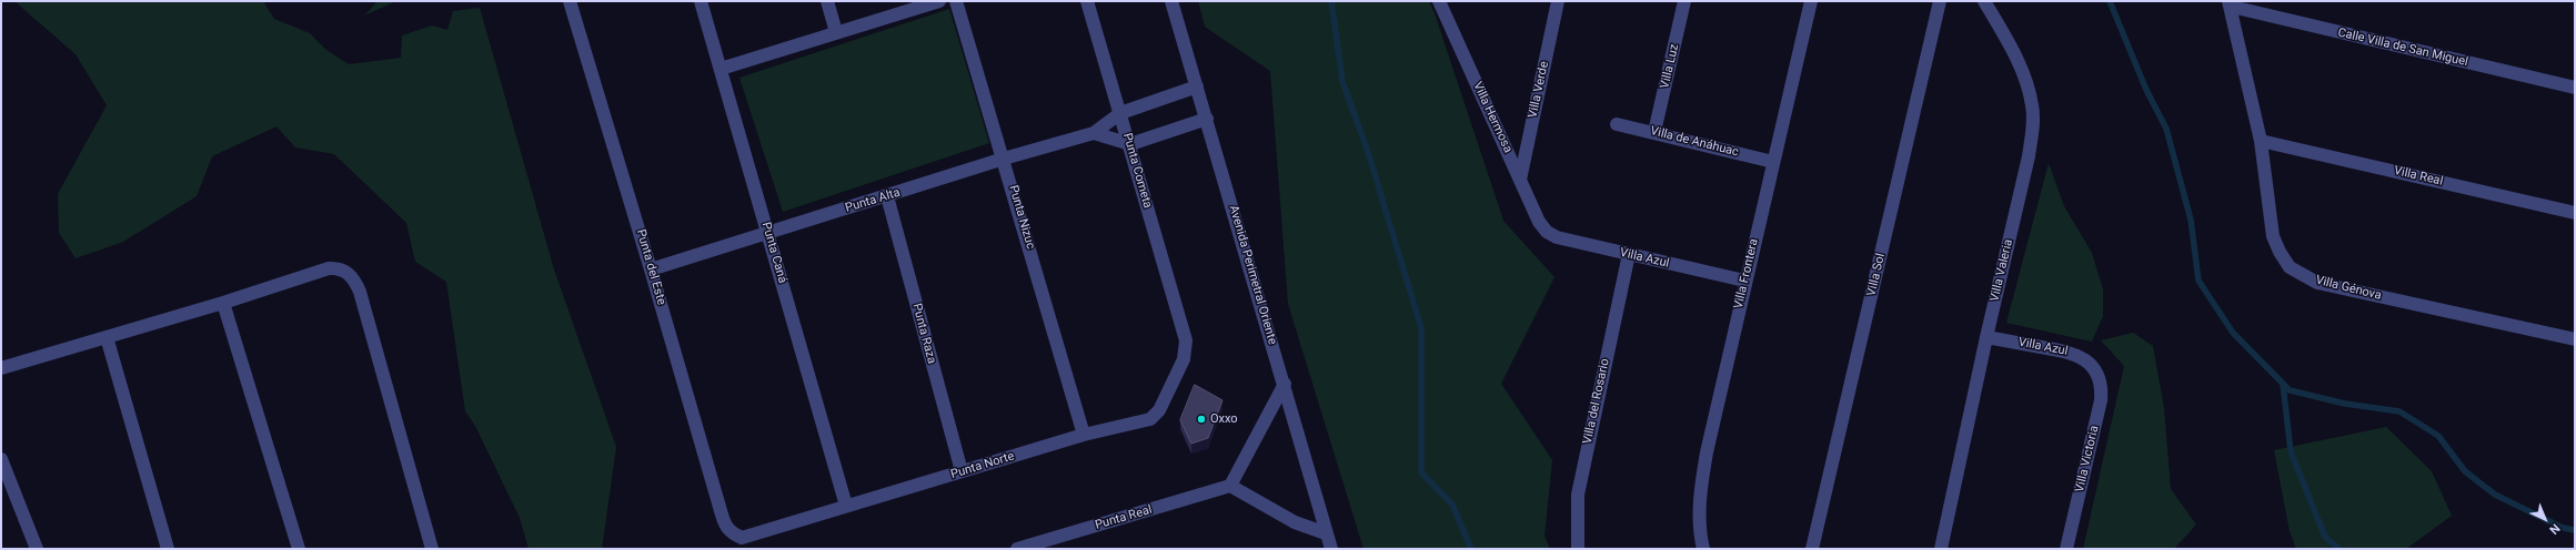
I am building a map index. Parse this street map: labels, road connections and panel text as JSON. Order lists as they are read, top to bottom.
{
  "streets": {
    "street": [
      "Calle Villa de San Miguel",
      "Villa Luz",
      "Villa Verde",
      "Villa Hermosa",
      "Villa de Anáhuac",
      "Punta Cometa",
      "Villa Real",
      "Punta Alta",
      "Punta Nizuc",
      "Punta Caná",
      "Villa Azul",
      "Punta del Este",
      "Villa Valeria",
      "Villa Frontera",
      "Avenida Perimetral Oriente",
      "Villa Sol",
      "Villa Génova",
      "Punta Raza",
      "Villa del Rosario",
      "Villa Victoria",
      "Punta Norte",
      "Punta Real"
    ]
  },
  "crossings": [
    ["Calle Villa de San Miguel", "Villa Génova"],
    ["Villa Luz", "Villa de Anáhuac"],
    ["Villa Verde", "Villa Hermosa"],
    ["Villa Hermosa", "Villa Azul"],
    ["Villa de Anáhuac", "Villa Frontera"],
    ["Punta Cometa", "Punta Alta"],
    ["Punta Cometa", "Punta Norte"],
    ["Villa Real", "Villa Génova"],
    ["Punta Alta", "Punta Nizuc"],
    ["Punta Alta", "Punta Caná"],
    ["Punta Alta", "Punta del Este"],
    ["Punta Alta", "Avenida Perimetral Oriente"],
    ["Punta Alta", "Punta Raza"],
    ["Punta Nizuc", "Punta Norte"],
    ["Punta Caná", "Punta Norte"],
    ["Villa Azul", "Villa Valeria"],
    ["Villa Azul", "Villa Frontera"],
    ["Villa Azul", "Villa del Rosario"],
    ["Villa Azul", "Villa Victoria"],
    ["Punta del Este", "Punta Norte"],
    ["Punta Raza", "Punta Norte"]
  ],
  "places": ["Oxxo"],
  "north": "bottom right"
}
